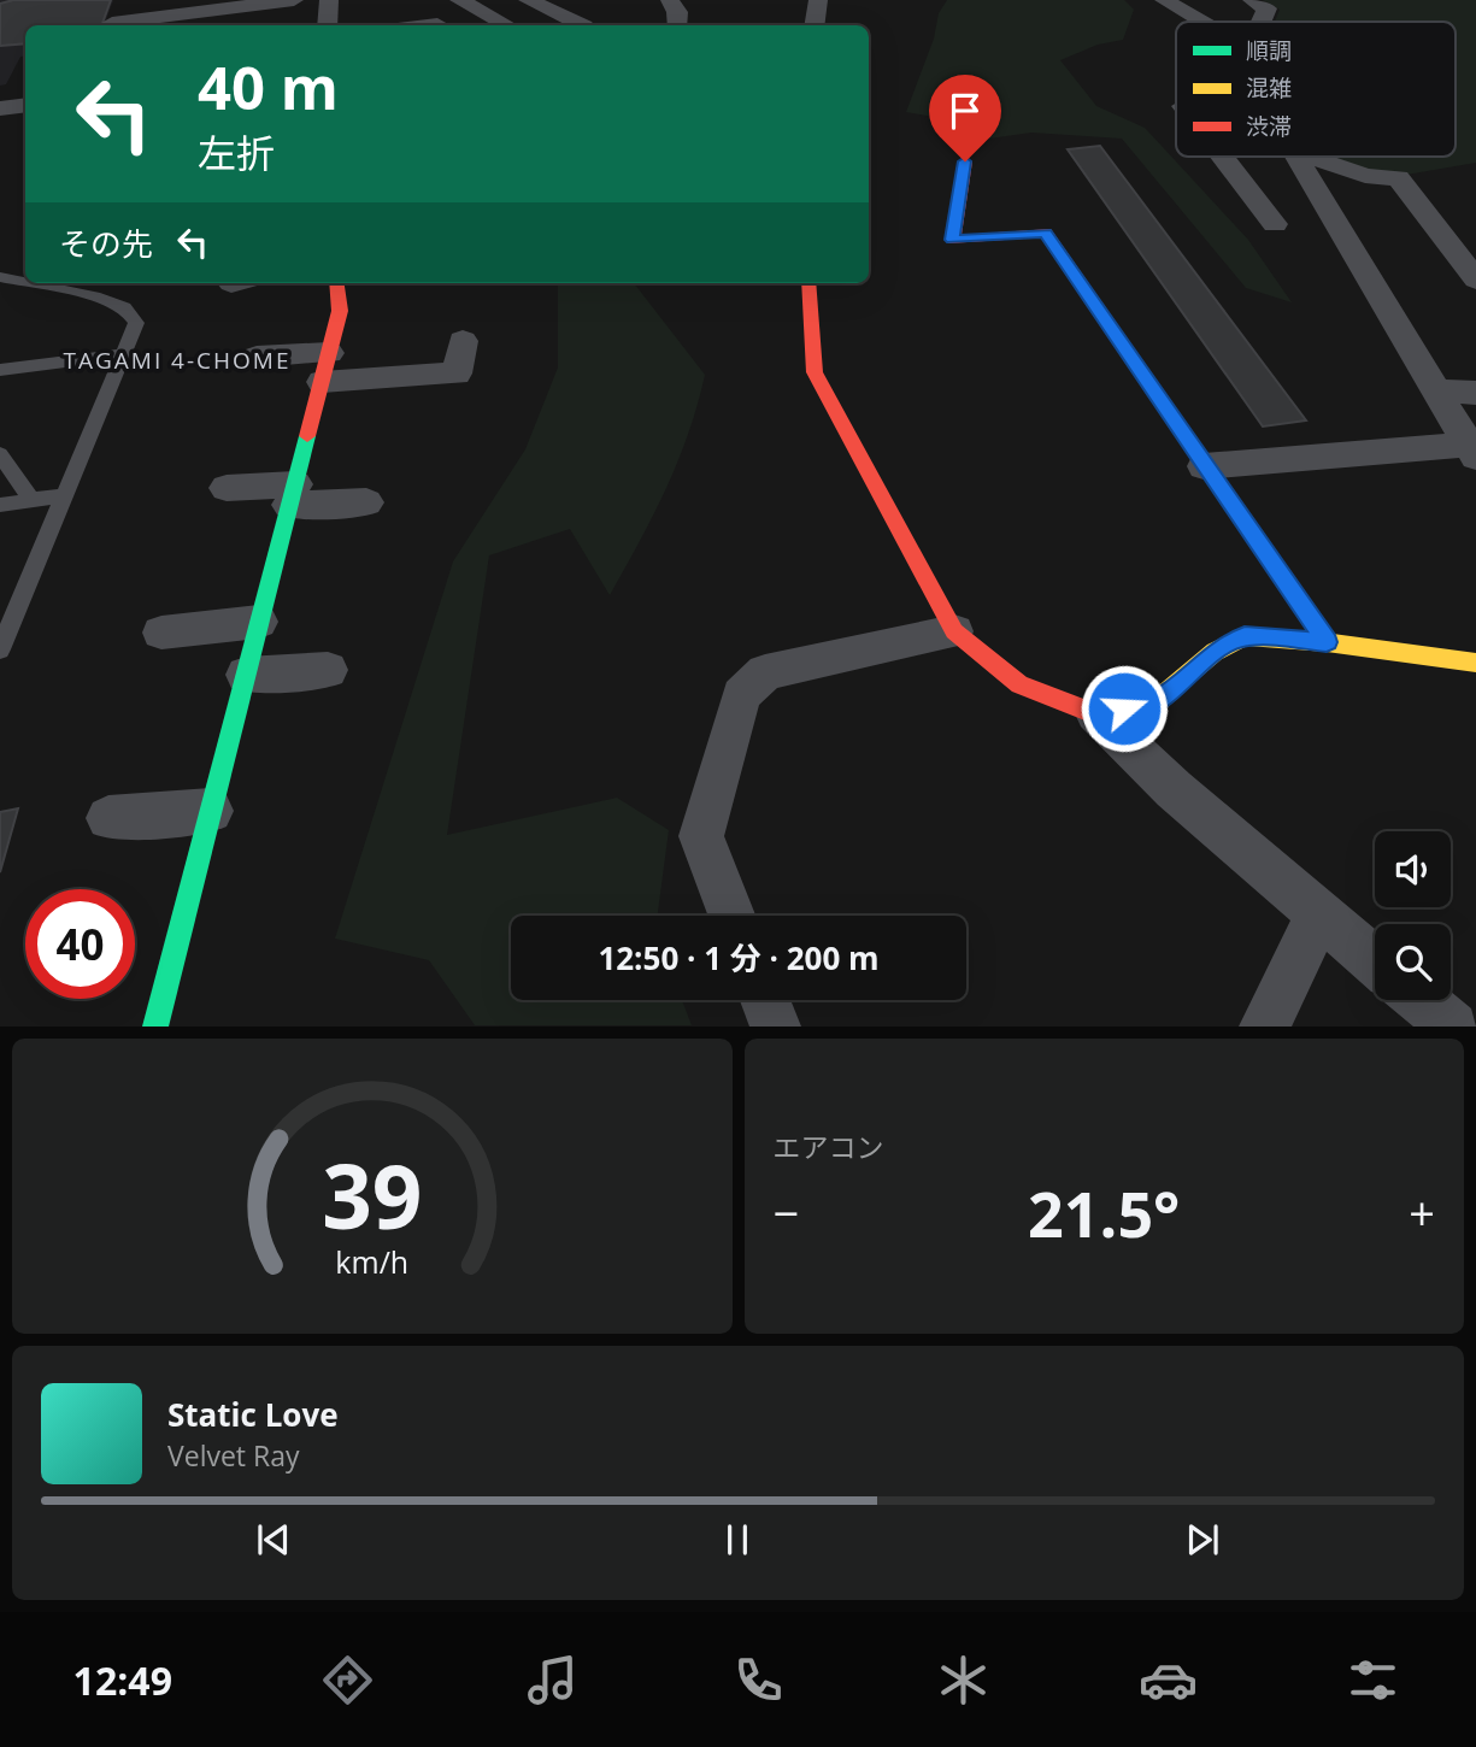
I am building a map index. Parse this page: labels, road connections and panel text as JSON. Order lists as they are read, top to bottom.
{
  "districts": ["TAGAMI 4-CHOME"],
  "legend": ["順調", "混雑", "渋滞"],
  "page": {
    "turn": ["40 m", "左折"],
    "then": "その先",
    "limit": "40",
    "trip": "12:50 · 1 分 · 200 m",
    "tile": "エアコン",
    "heat": ["−", "21.5°", "+"],
    "song": ["Static Love", "Velvet Ray"],
    "tabs": "12:49",
    "gauge": ["39", "km/h"]
  }
}
